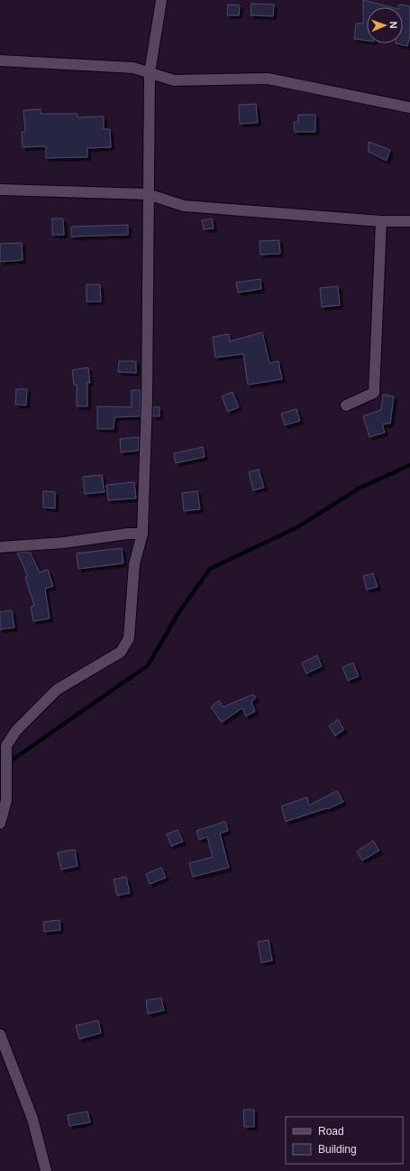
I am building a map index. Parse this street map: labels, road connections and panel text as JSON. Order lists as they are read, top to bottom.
{
  "legend": ["Road", "Building"],
  "north": "right"
}
